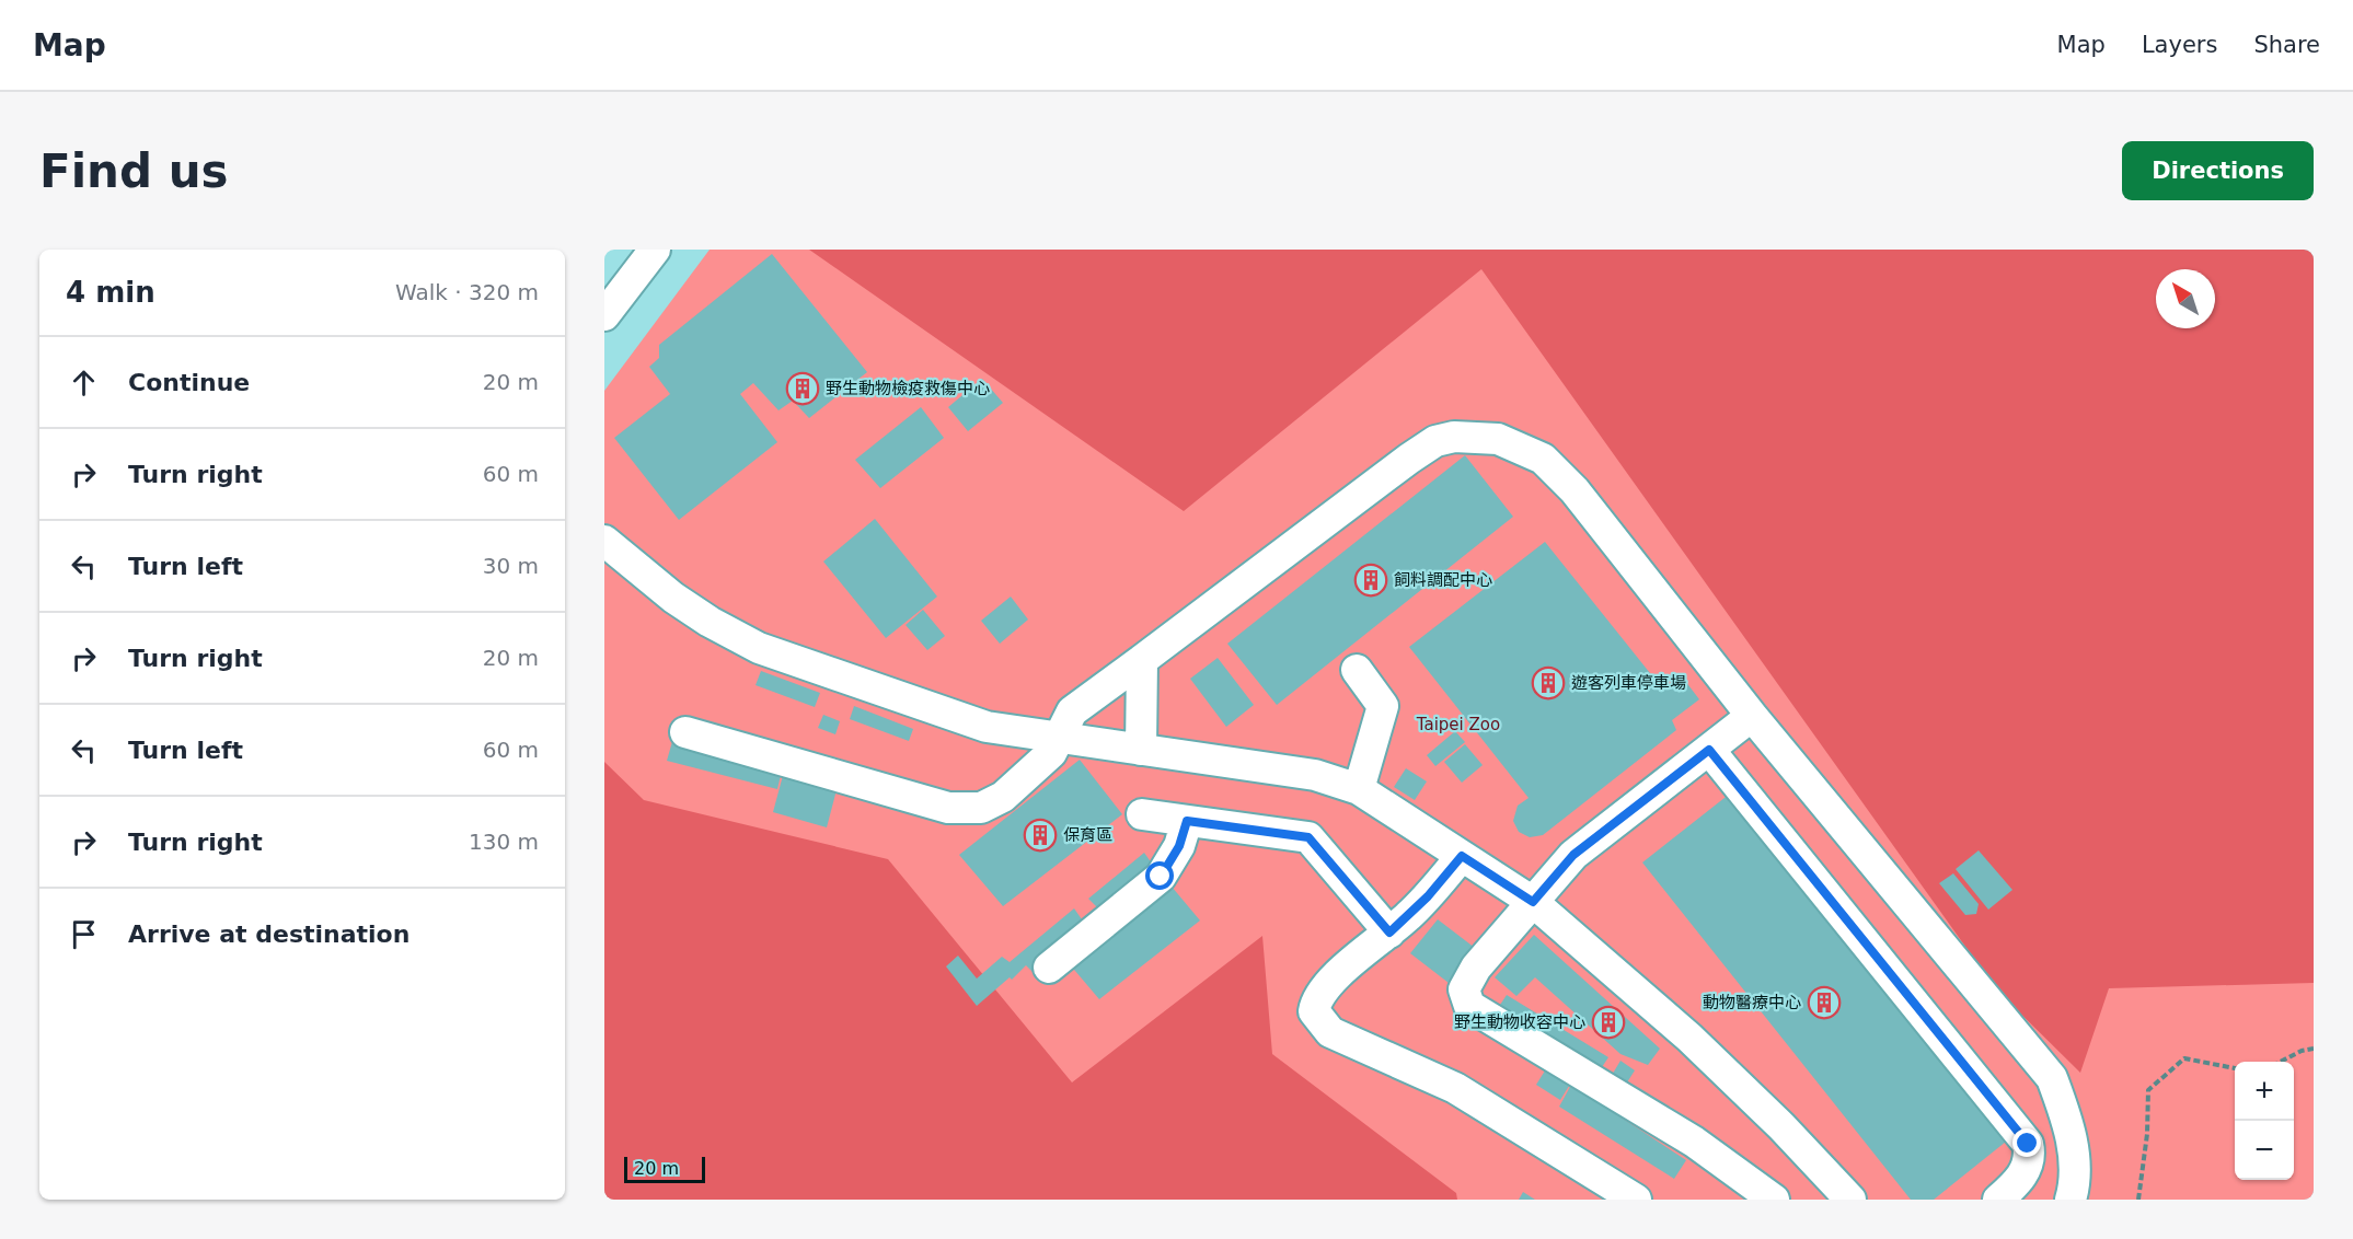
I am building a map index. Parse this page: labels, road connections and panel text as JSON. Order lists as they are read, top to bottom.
{
  "parks": ["Taipei Zoo"],
  "places": {
    "building": [
      "野生動物檢疫救傷中心",
      "飼料調配中心",
      "遊客列車停車場",
      "保育區",
      "動物醫療中心",
      "野生動物收容中心"
    ]
  },
  "scale_bar": "20 m",
  "north": "top left",
  "page": {
    "header": "Map",
    "nav": ["Map", "Layers", "Share"],
    "buttons": "Directions",
    "title": "Find us",
    "heading": ["4 min", "Walk · 320 m"],
    "list": [
      ["Continue", "20 m"],
      ["Turn right", "60 m"],
      ["Turn left", "30 m"],
      ["Turn right", "20 m"],
      ["Turn left", "60 m"],
      ["Turn right", "130 m"],
      "Arrive at destination"
    ],
    "map_buttons": ["+", "−"],
    "scale": "20 m"
  }
}
